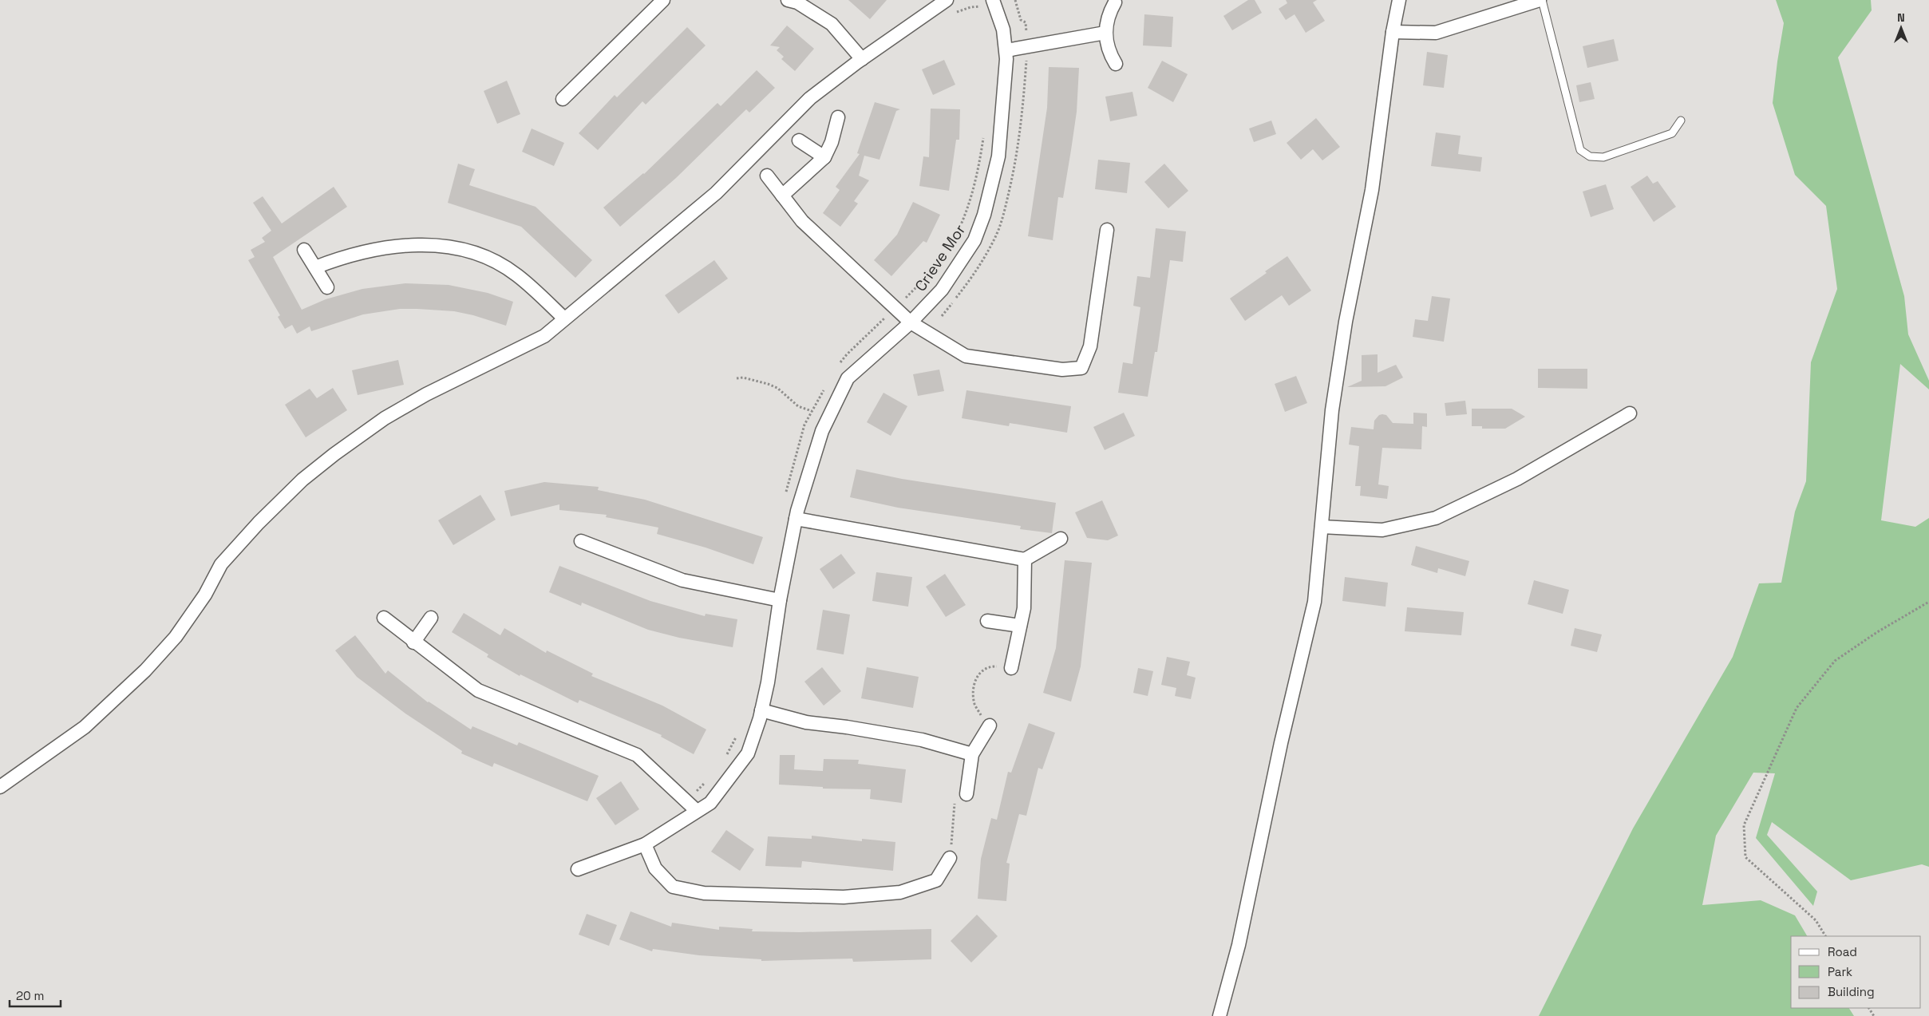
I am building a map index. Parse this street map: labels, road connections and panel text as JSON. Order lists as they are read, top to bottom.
{
  "streets": {
    "street": ["Crieve Mor"]
  },
  "legend": ["Road", "Park", "Building"],
  "scale_bar": "20 m",
  "north": "top"
}
